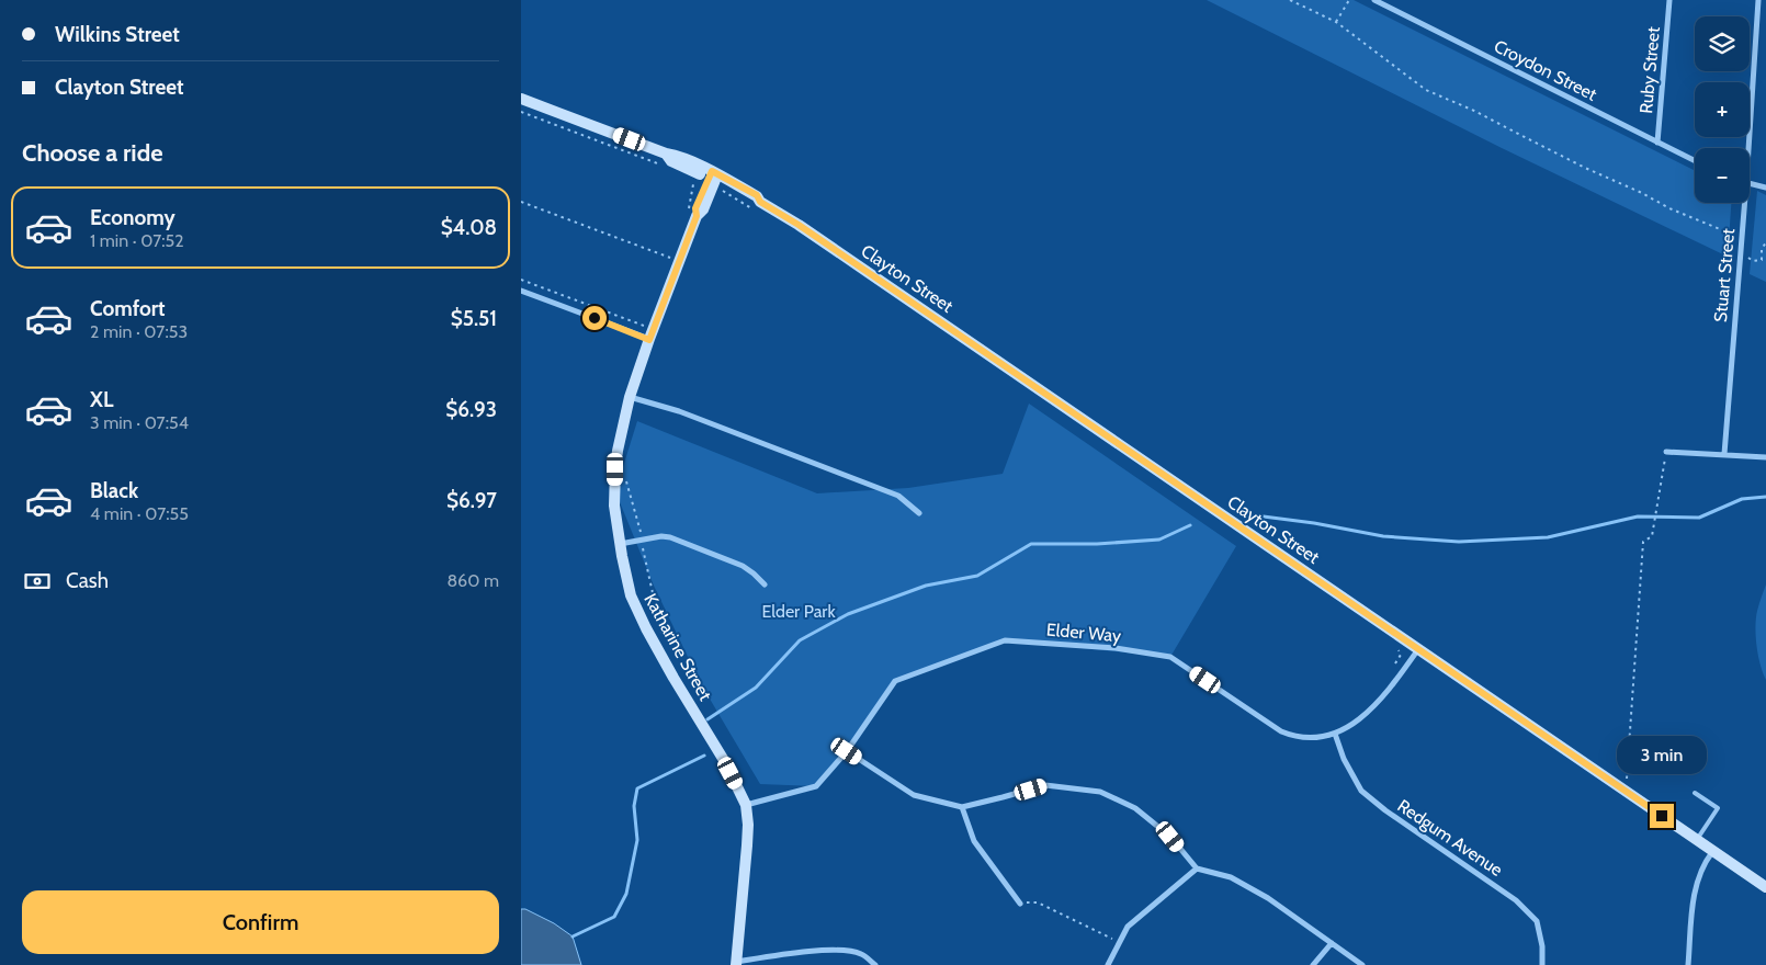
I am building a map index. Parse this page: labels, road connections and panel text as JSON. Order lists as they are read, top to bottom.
{
  "streets": {
    "main road": ["Clayton Street", "Katharine Street"],
    "street": [
      "Croydon Street",
      "Ruby Street",
      "Stuart Street",
      "Elder Way",
      "Redgum Avenue"
    ]
  },
  "crossings": [
    ["Croydon Street", "Ruby Street"],
    ["Clayton Street", "Elder Way"],
    ["Clayton Street", "Katharine Street"],
    ["Elder Way", "Katharine Street"],
    ["Elder Way", "Redgum Avenue"]
  ],
  "parks": ["Elder Park"],
  "page": {
    "banner": ["Wilkins Street", "Clayton Street"],
    "map_buttons": ["+", "−"],
    "heading": "Choose a ride",
    "list": [
      {
        "name": "Economy",
        "note": "1 min · 07:52",
        "value": "$4.08"
      },
      {
        "name": "Comfort",
        "note": "2 min · 07:53",
        "value": "$5.51"
      },
      {
        "name": "XL",
        "note": "3 min · 07:54",
        "value": "$6.93"
      },
      {
        "name": "Black",
        "note": "4 min · 07:55",
        "value": "$6.97"
      }
    ],
    "pay": ["Cash", "860 m"],
    "bubble": "3 min",
    "buttons": "Confirm"
  }
}
